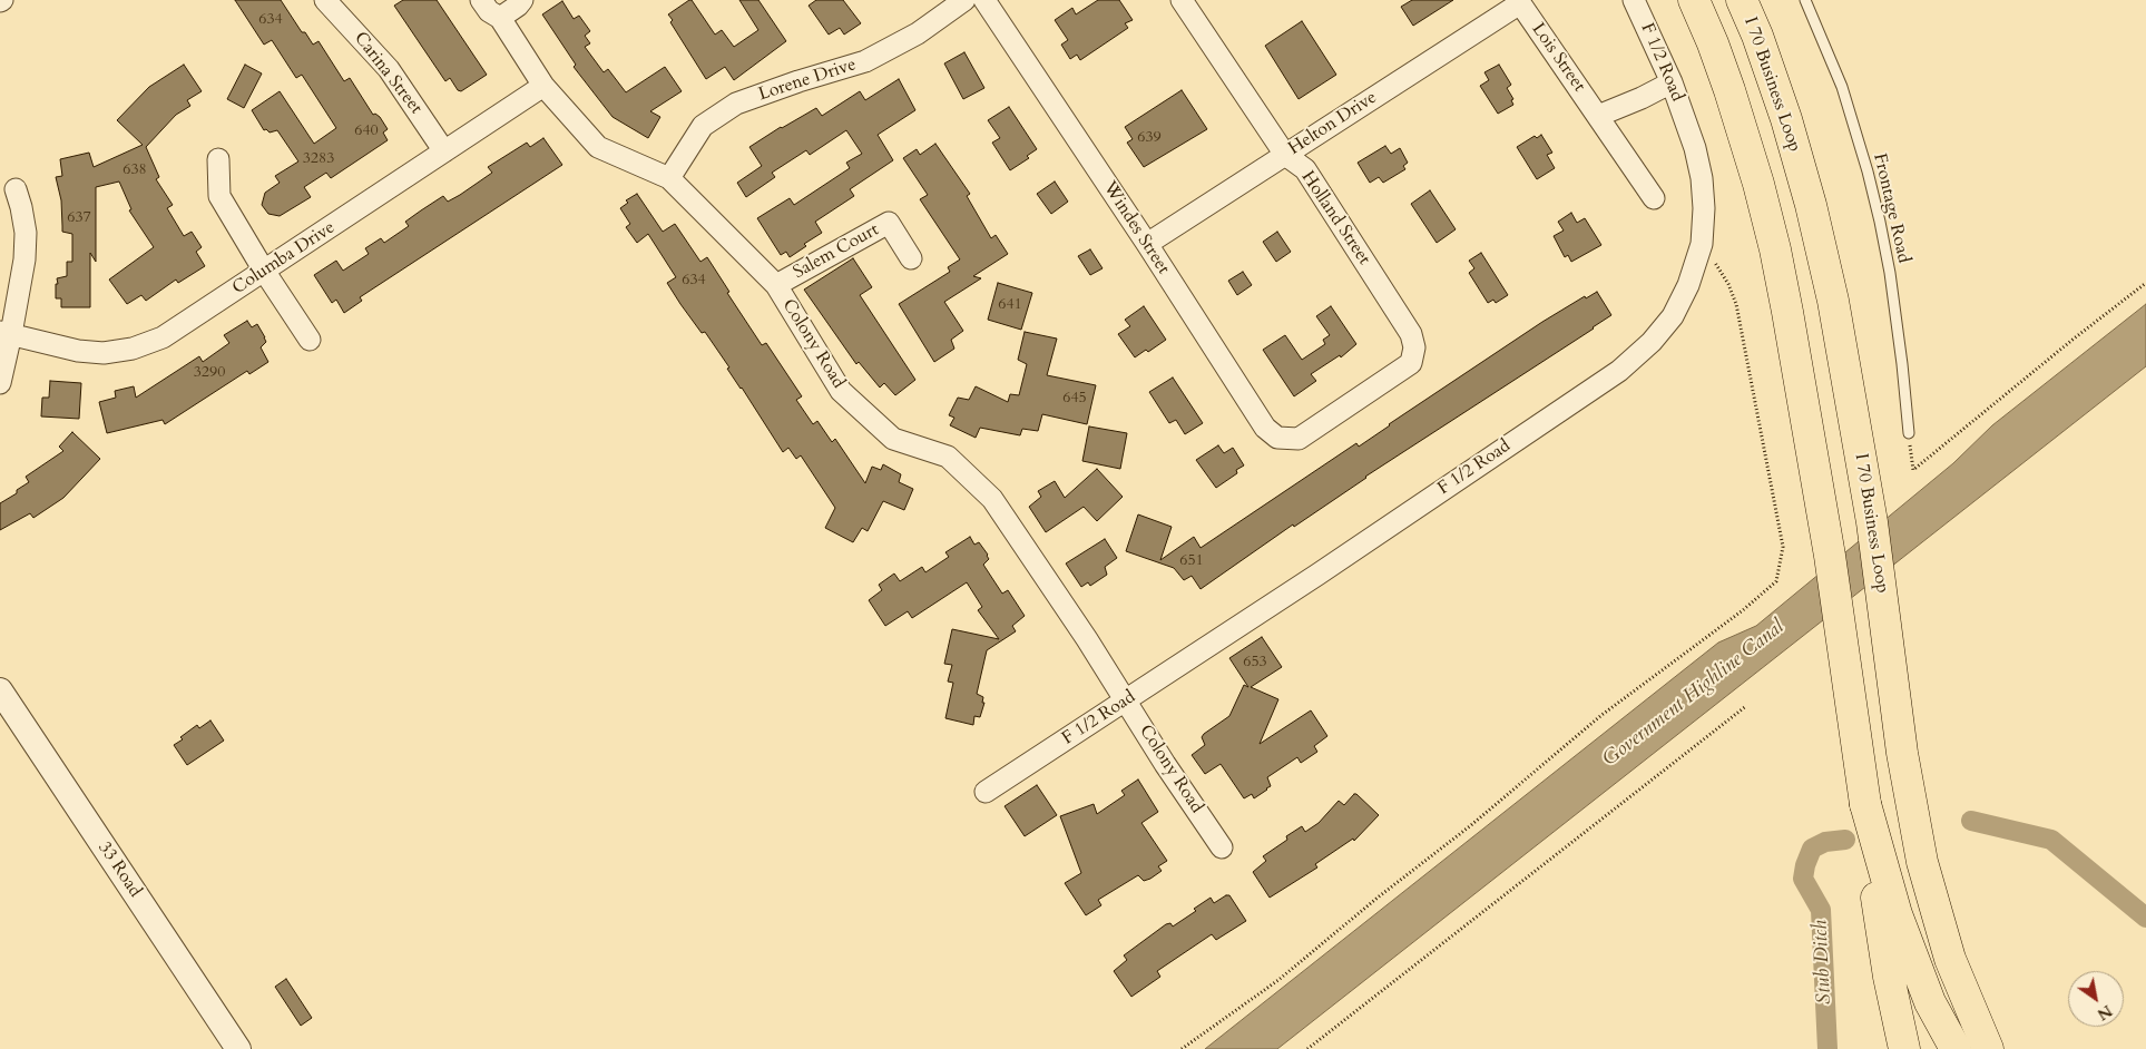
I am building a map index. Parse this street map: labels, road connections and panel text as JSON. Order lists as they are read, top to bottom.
{
  "streets": {
    "main road": ["I 70 Business Loop"],
    "street": [
      "Lois Street",
      "F 1/2 Road",
      "Carina Street",
      "Lorene Drive",
      "Helton Drive",
      "Holland Street",
      "Windes Street",
      "Salem Court",
      "Columba Drive",
      "Colony Road",
      "33 Road"
    ],
    "lane": ["Frontage Road"]
  },
  "crossings": [
    ["Lois Street", "Helton Drive"],
    ["F 1/2 Road", "Colony Road"],
    ["Carina Street", "Columba Drive"],
    ["Lorene Drive", "Colony Road"],
    ["Helton Drive", "Holland Street"],
    ["Helton Drive", "Windes Street"],
    ["Holland Street", "Windes Street"],
    ["Salem Court", "Colony Road"],
    ["Columba Drive", "Colony Road"]
  ],
  "water": ["Government Highline Canal", "Stub Ditch"],
  "house_numbers": [
    "634",
    "640",
    "639",
    "3283",
    "638",
    "637",
    "634",
    "641",
    "3290",
    "645",
    "651",
    "653"
  ],
  "north": "bottom right"
}
